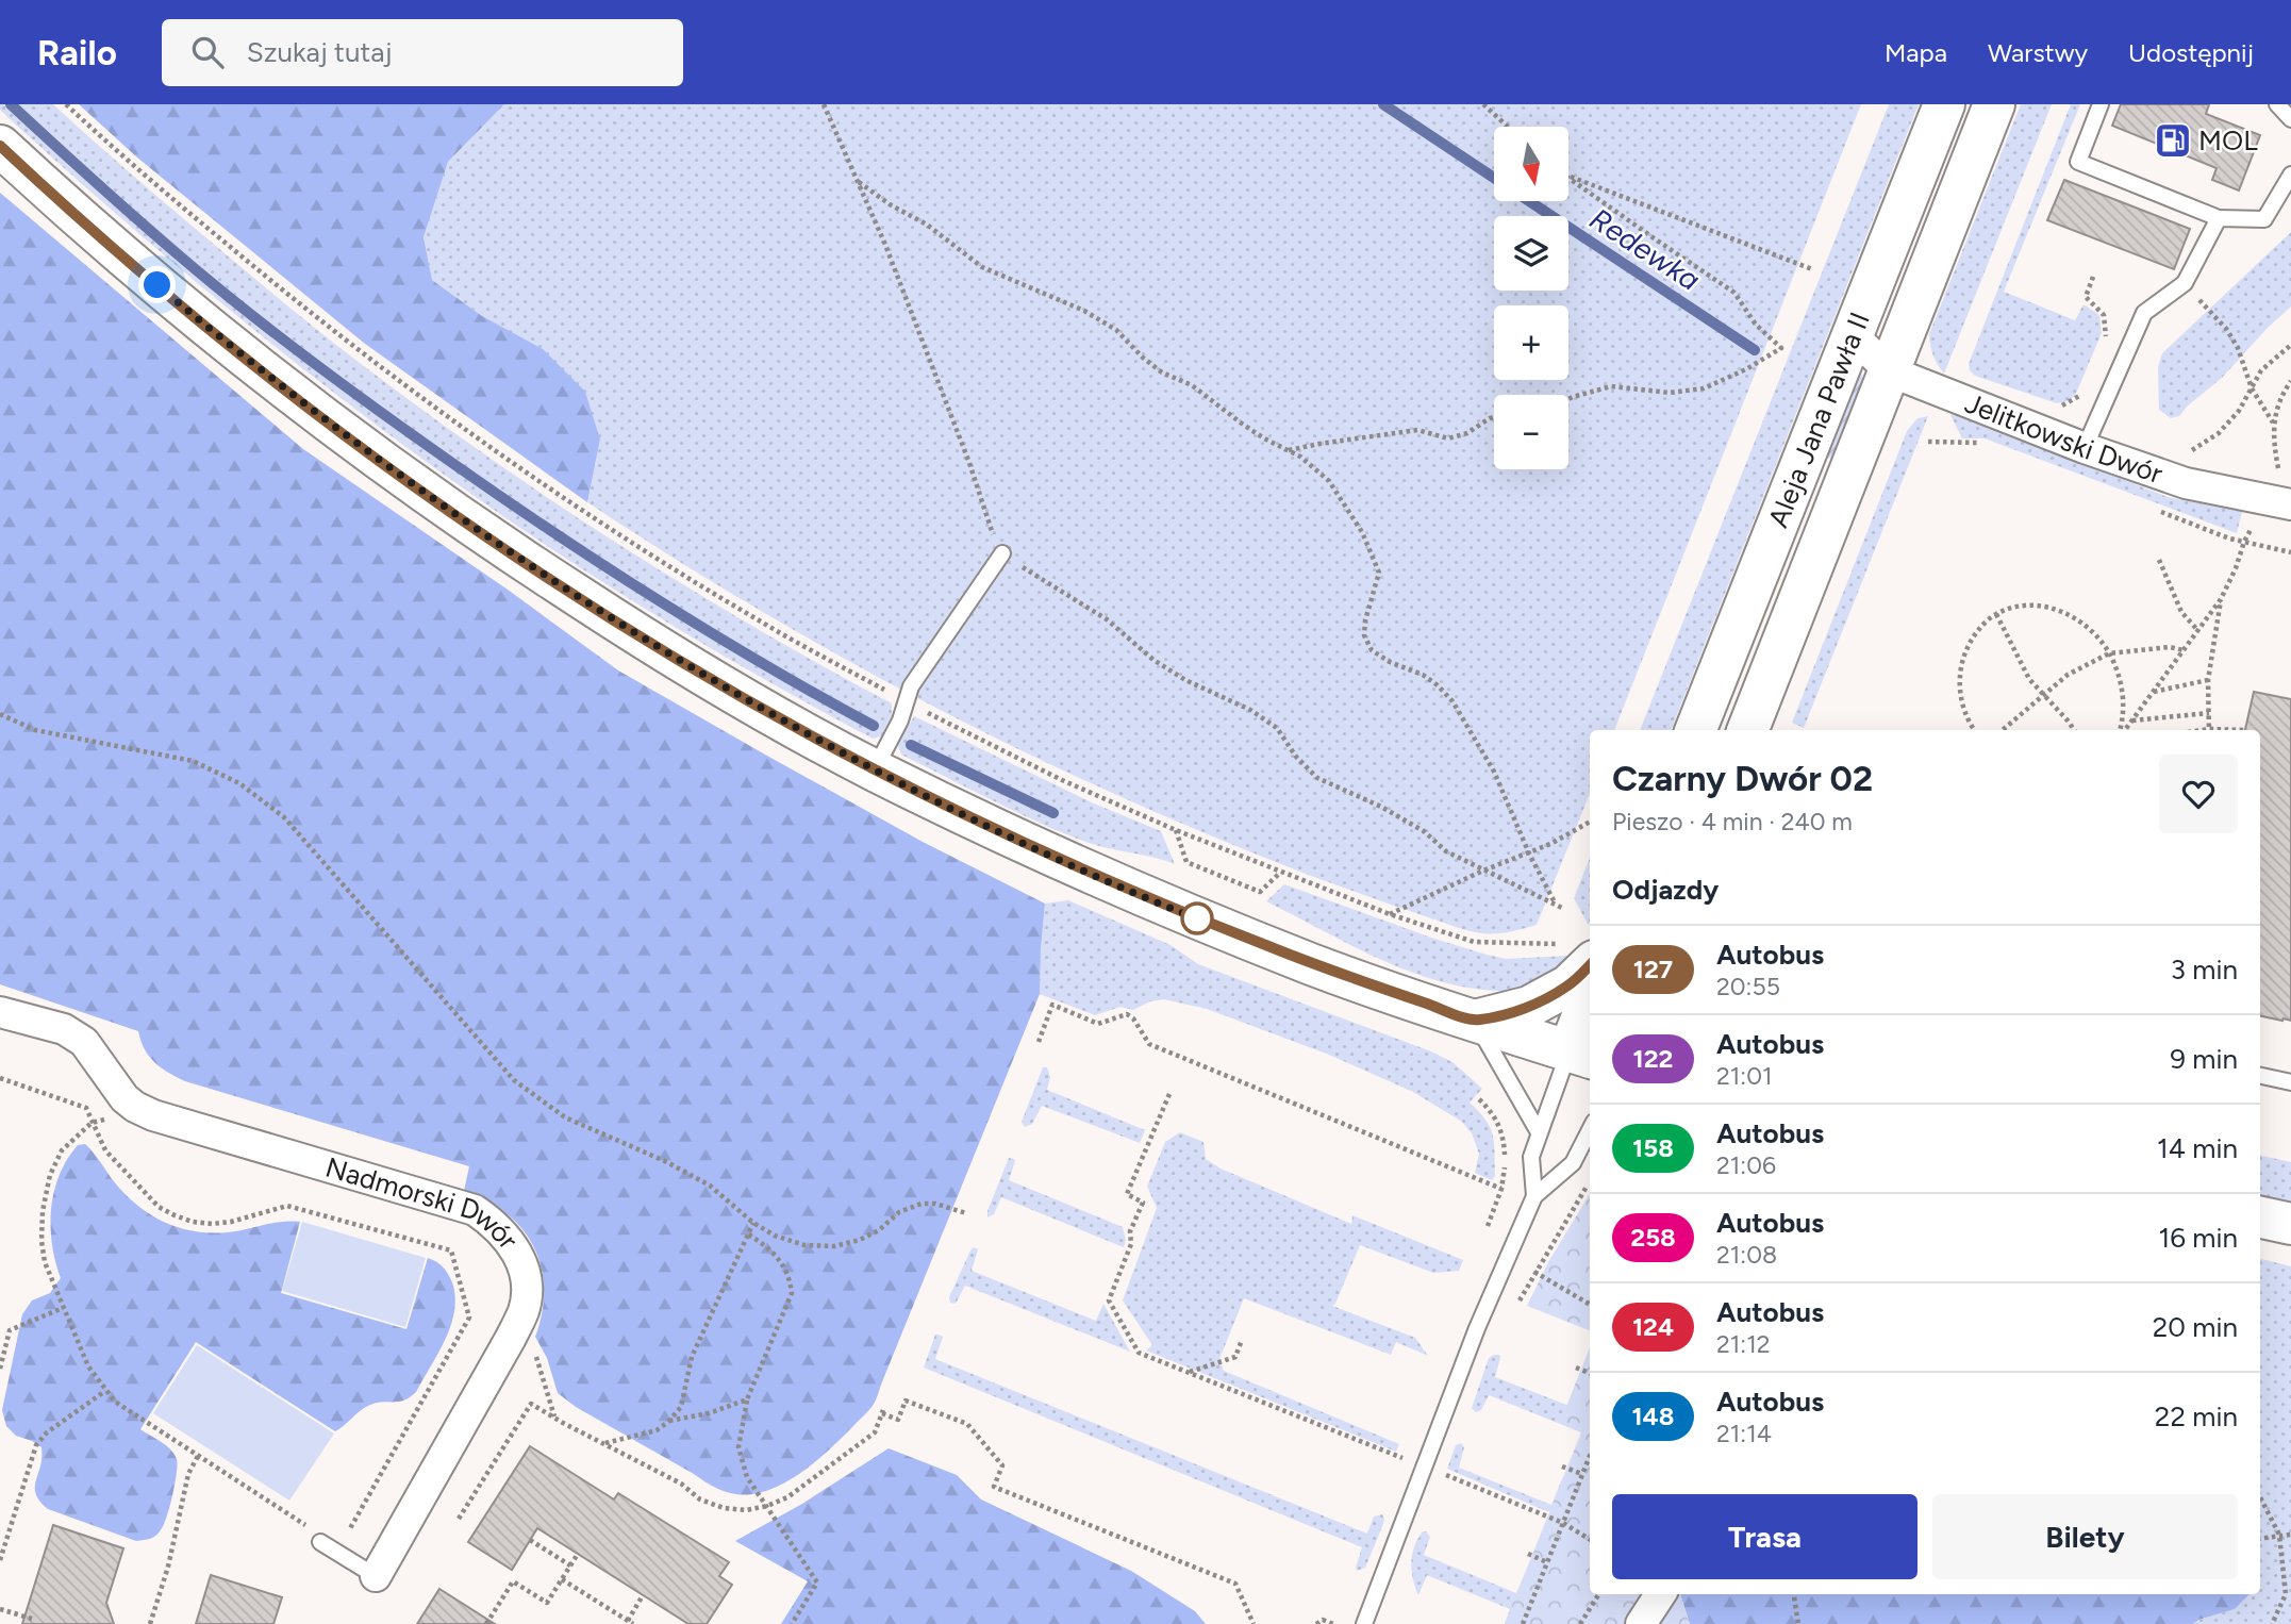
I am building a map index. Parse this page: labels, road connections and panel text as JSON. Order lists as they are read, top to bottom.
{
  "streets": {
    "main road": ["Aleja Jana Pawła II"],
    "street": ["Jelitkowski Dwór", "Nadmorski Dwór"]
  },
  "crossings": [
    ["Aleja Jana Pawła II", "Jelitkowski Dwór"]
  ],
  "water": ["Redewka"],
  "places": {
    "fuel station": ["MOL"]
  },
  "lines": ["bus line 127"],
  "north": "bottom",
  "page": {
    "header": "Railo",
    "search": "Szukaj tutaj",
    "nav": ["Mapa", "Warstwy", "Udostępnij"],
    "map_buttons": ["+", "−"],
    "heading": [
      ["Czarny Dwór 02", "Pieszo · 4 min · 240 m"],
      "Odjazdy"
    ],
    "list": [
      {
        "mark": "127",
        "name": "Autobus",
        "note": "20:55",
        "value": "3 min"
      },
      {
        "mark": "122",
        "name": "Autobus",
        "note": "21:01",
        "value": "9 min"
      },
      {
        "mark": "158",
        "name": "Autobus",
        "note": "21:06",
        "value": "14 min"
      },
      {
        "mark": "258",
        "name": "Autobus",
        "note": "21:08",
        "value": "16 min"
      },
      {
        "mark": "124",
        "name": "Autobus",
        "note": "21:12",
        "value": "20 min"
      },
      {
        "mark": "148",
        "name": "Autobus",
        "note": "21:14",
        "value": "22 min"
      }
    ],
    "buttons": ["Trasa", "Bilety"]
  }
}
